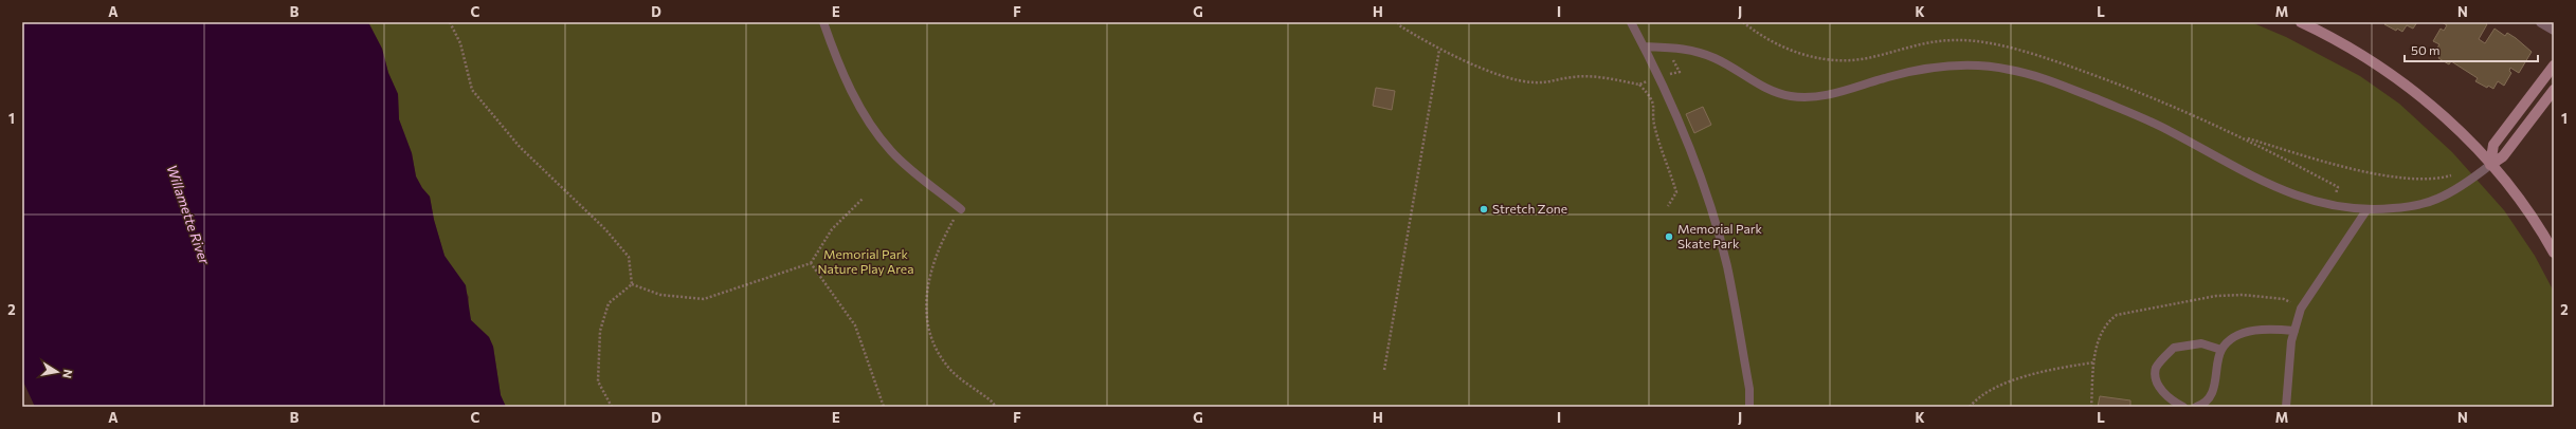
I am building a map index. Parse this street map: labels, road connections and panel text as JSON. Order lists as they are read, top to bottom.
{
  "water": ["Willamette River"],
  "parks": ["Memorial Park Nature Play Area"],
  "places": ["Stretch Zone", "Memorial Park Skate Park"],
  "scale_bar": "50 m",
  "north": "right",
  "grid": {
    "columns": [
      "A",
      "B",
      "C",
      "D",
      "E",
      "F",
      "G",
      "H",
      "I",
      "J",
      "K",
      "L",
      "M",
      "N"
    ],
    "rows": ["1", "2"]
  }
}
